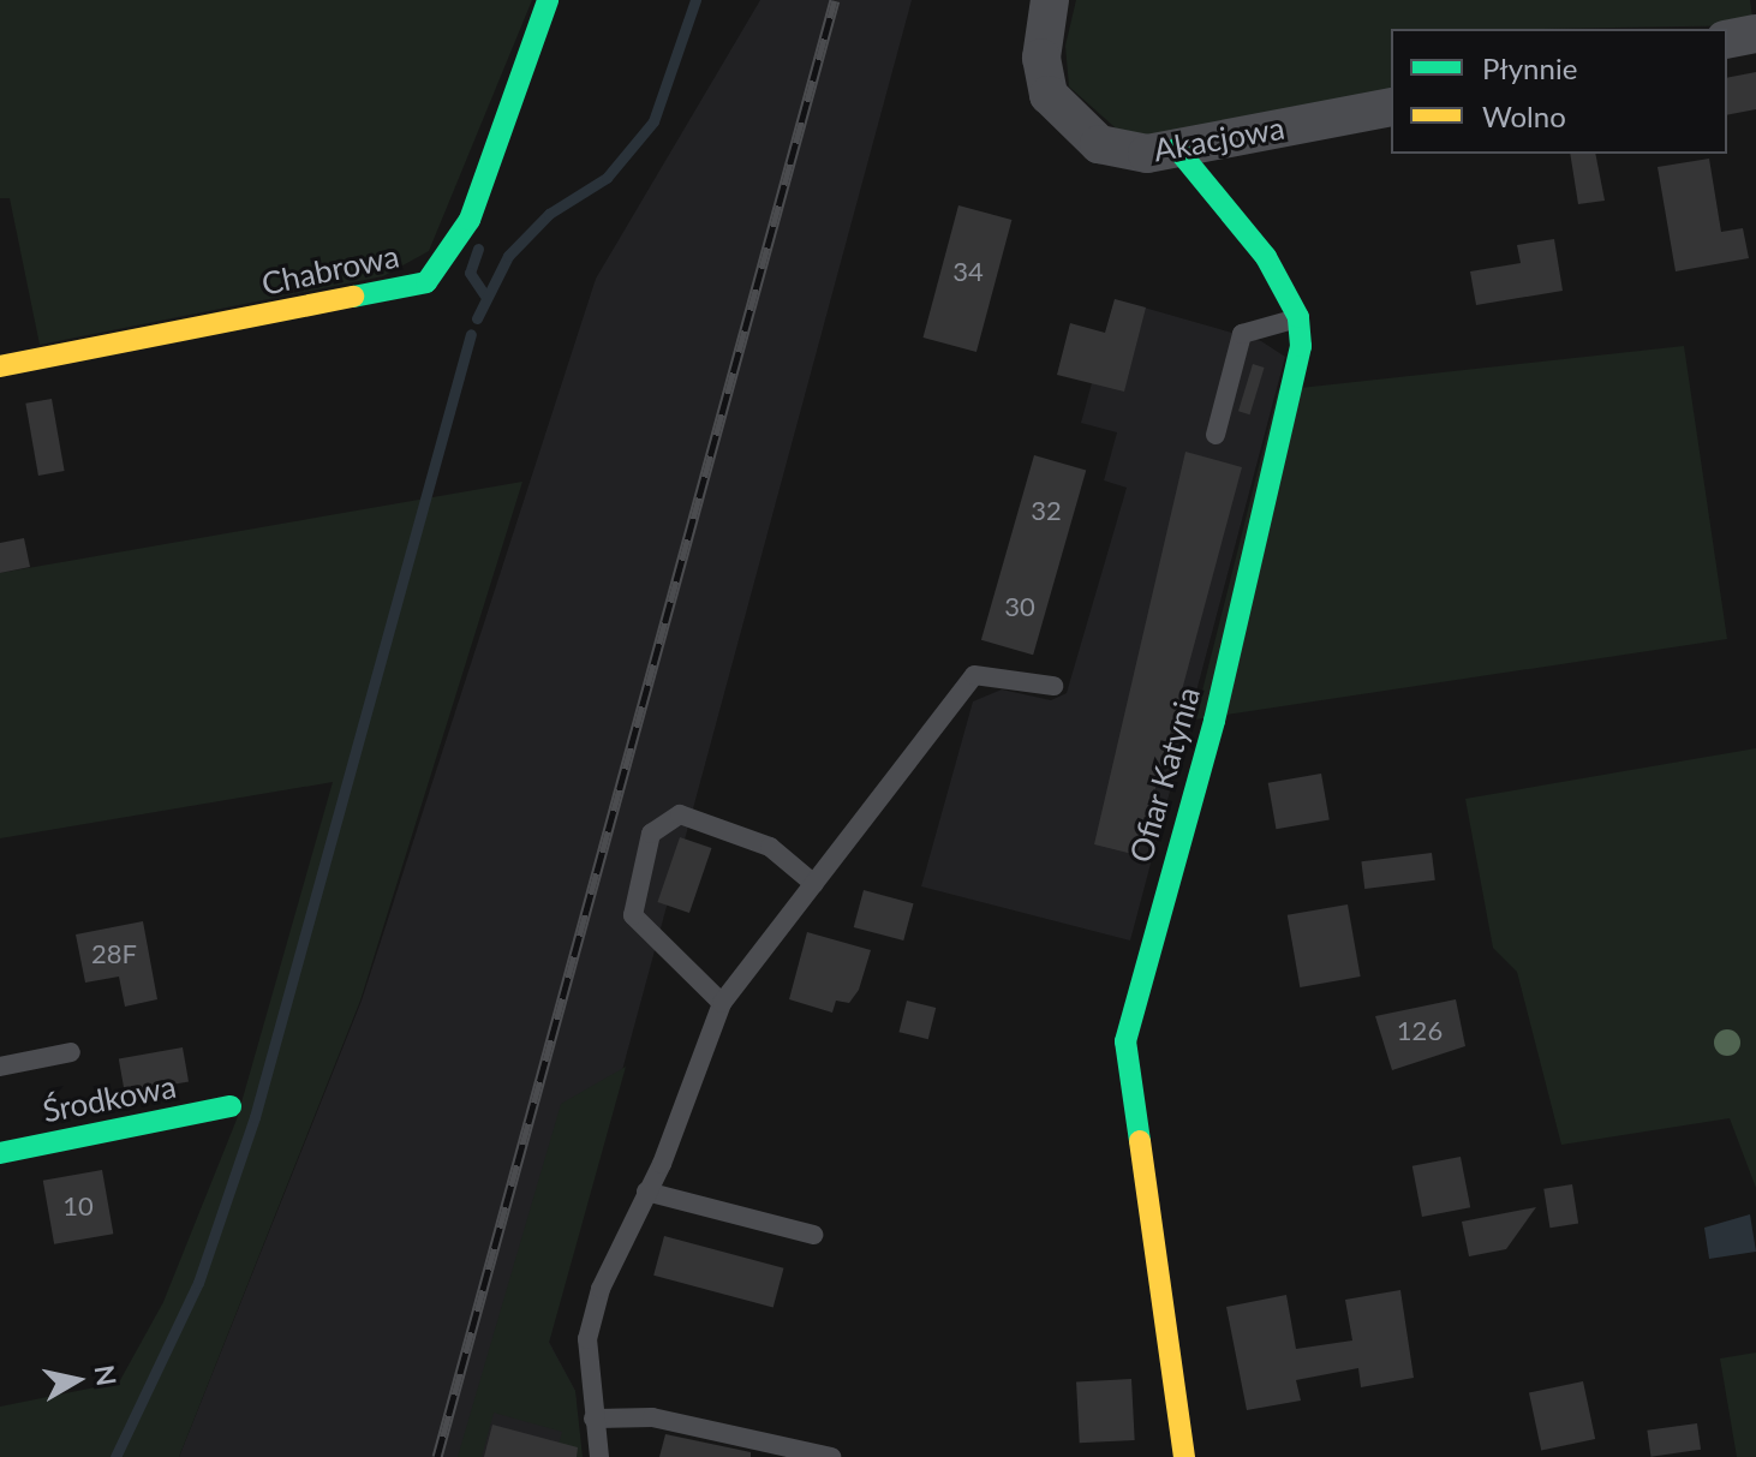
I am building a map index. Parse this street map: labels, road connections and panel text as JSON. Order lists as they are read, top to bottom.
{
  "streets": {
    "street": [
      "Akacjowa",
      "Chabrowa",
      "Ofiar Katynia",
      "Środkowa"
    ]
  },
  "crossings": [
    ["Akacjowa", "Ofiar Katynia"]
  ],
  "house_numbers": [
    "34",
    "32",
    "30",
    "28F",
    "126",
    "10"
  ],
  "legend": ["Płynnie", "Wolno"],
  "north": "right"
}
